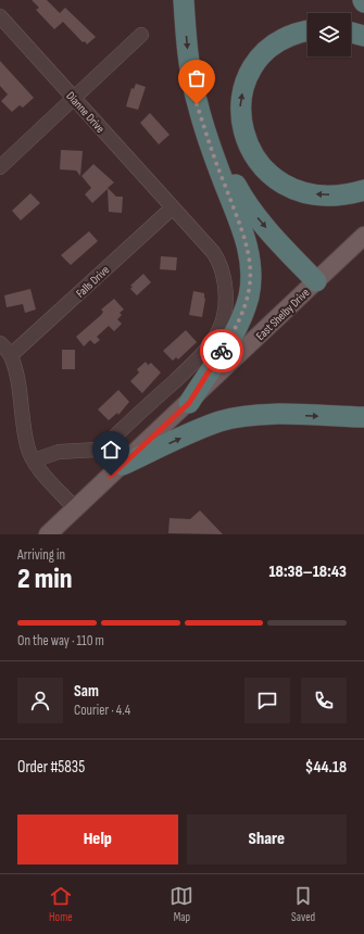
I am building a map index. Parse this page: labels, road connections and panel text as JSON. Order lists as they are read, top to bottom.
{
  "streets": {
    "main road": ["East Shelby Drive"],
    "street": ["Dianne Drive", "Falls Drive"]
  },
  "crossings": [
    ["Dianne Drive", "Falls Drive"]
  ],
  "page": {
    "heading": ["2 min", "Arriving in", "18:38–18:43"],
    "panel": [
      "Sam",
      "Courier · 4.4",
      "Order #5835",
      "$44.18"
    ],
    "bar": "On the way · 110 m",
    "buttons": ["Help", "Share"],
    "tabs": ["Home", "Map", "Saved"]
  }
}
